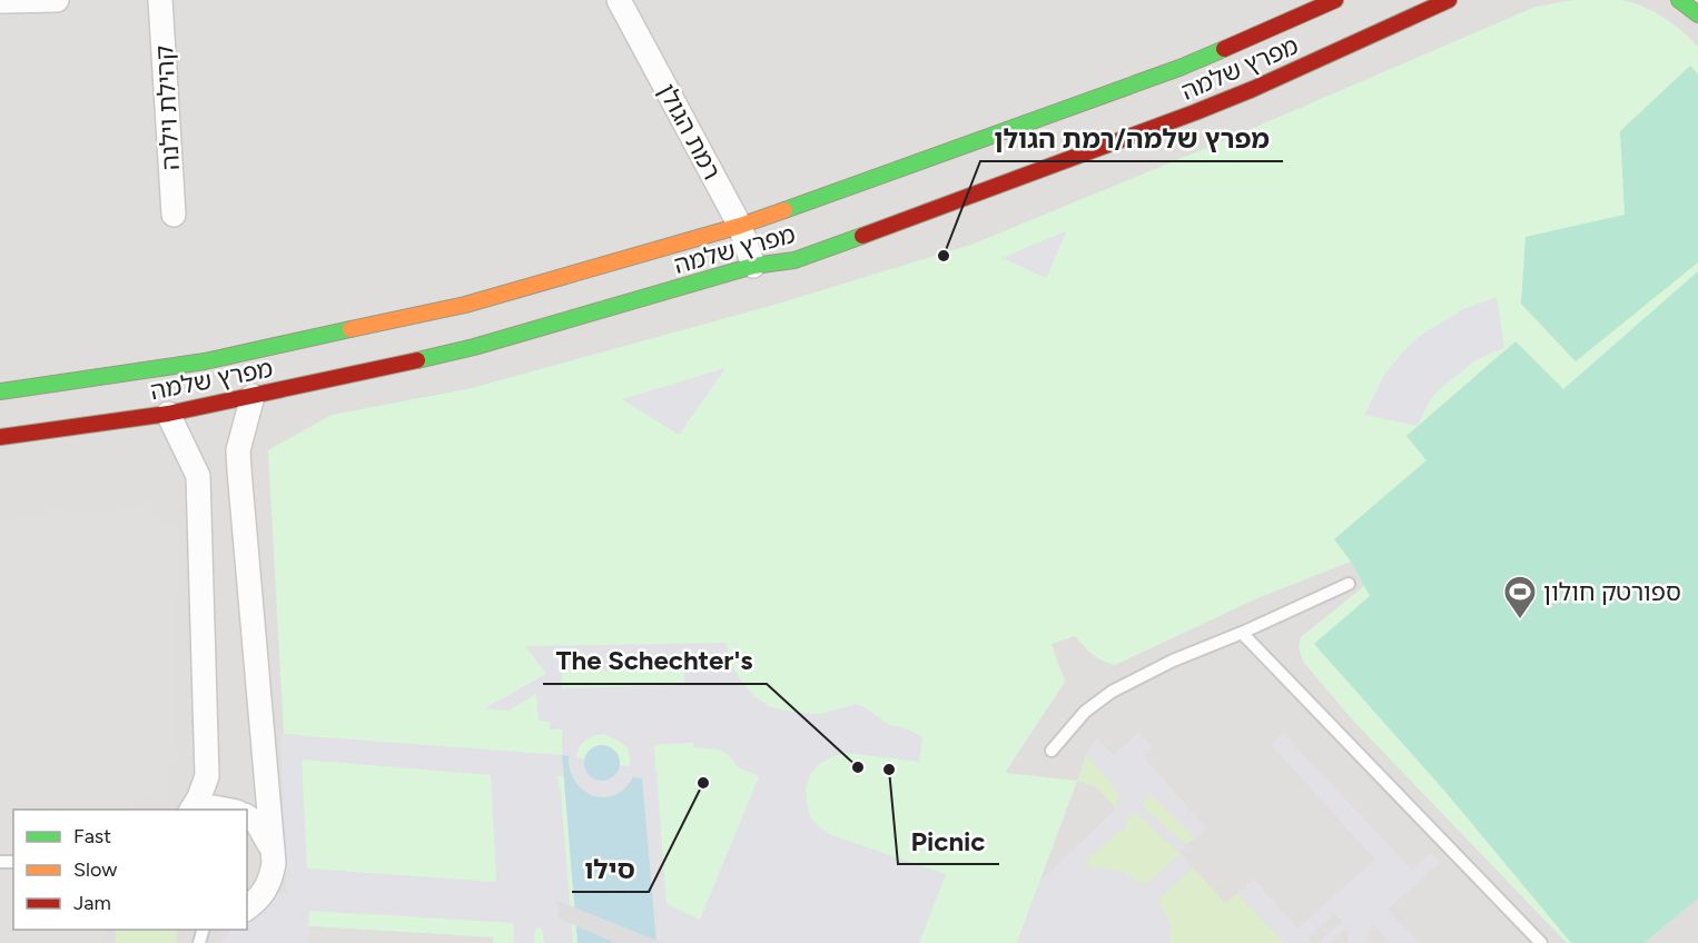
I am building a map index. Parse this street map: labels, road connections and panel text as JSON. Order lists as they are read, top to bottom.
{
  "streets": {
    "street": ["מפרץ שלמה", "קהילת וילנה", "רמת הגולן"]
  },
  "crossings": [
    ["מפרץ שלמה", "רמת הגולן"]
  ],
  "places": {
    "other": [
      "מפרץ שלמה/רמת הגולן",
      "The Schechter's",
      "Picnic",
      "סילו"
    ],
    "sports": ["ספורטק חולון"]
  },
  "legend": ["Fast", "Slow", "Jam"]
}
